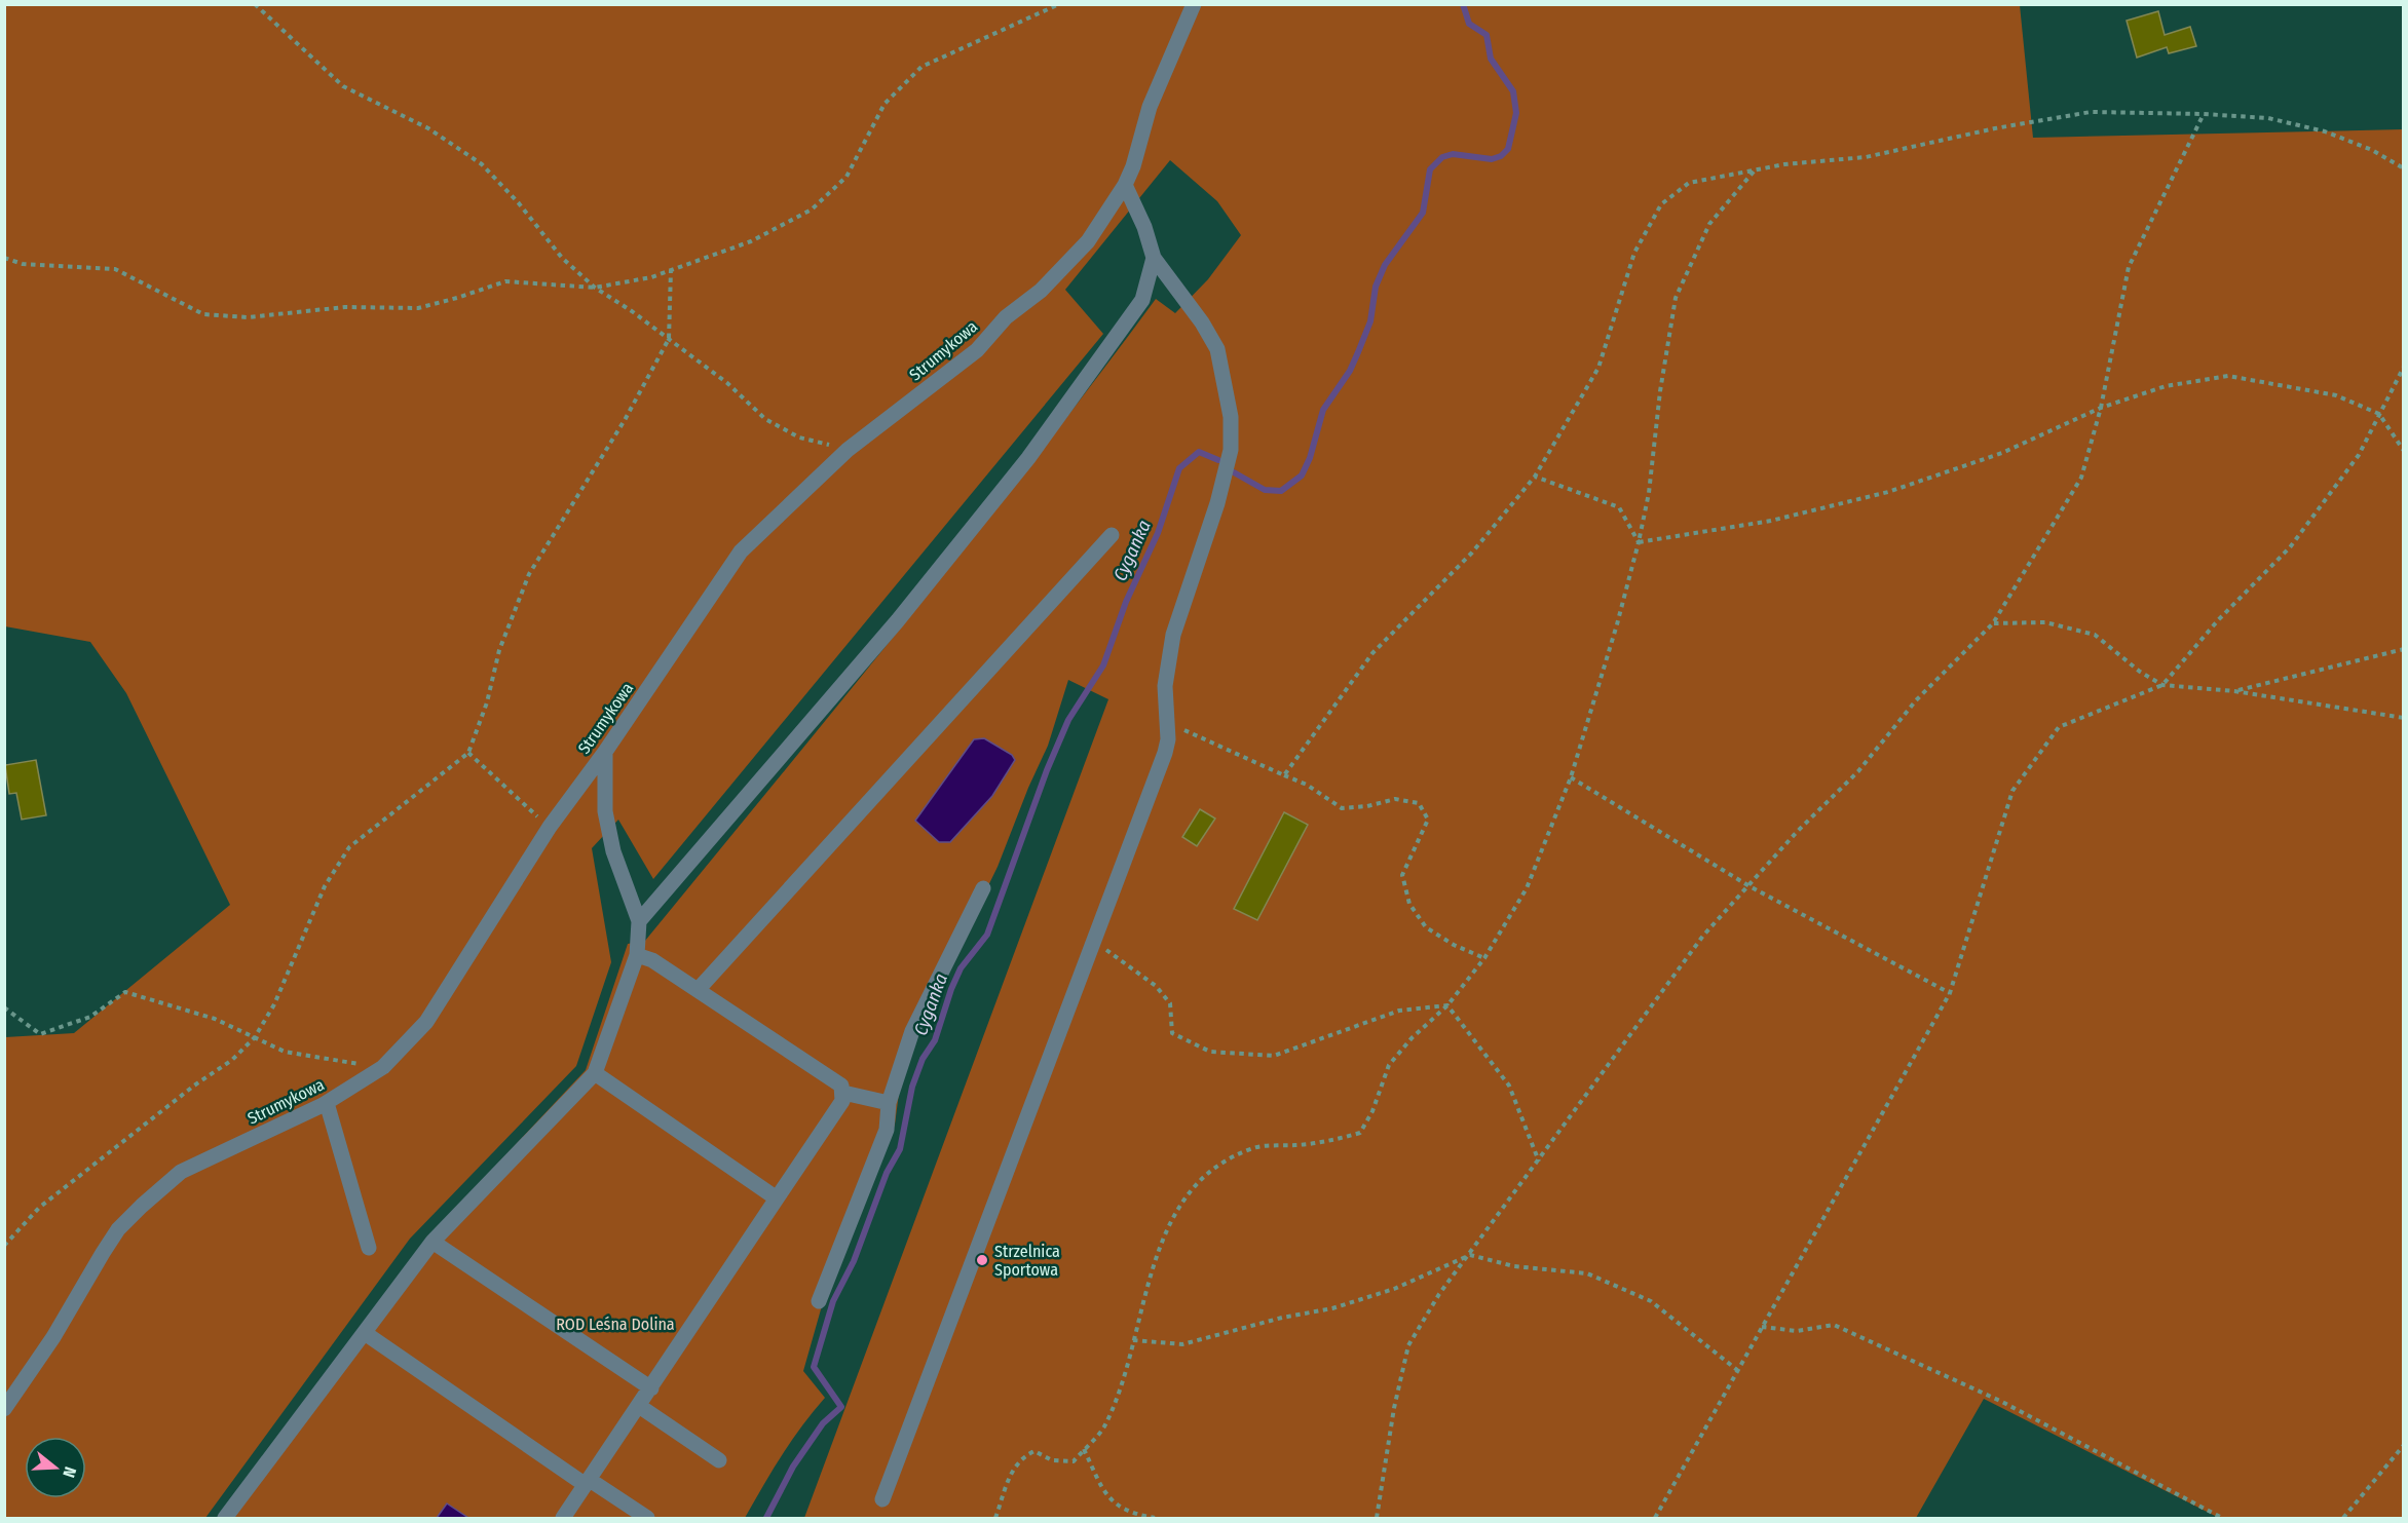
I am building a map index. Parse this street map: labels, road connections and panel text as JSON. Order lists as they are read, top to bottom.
{
  "streets": {
    "street": ["Strumykowa"]
  },
  "water": ["Cyganka"],
  "parks": ["ROD Leśna Dolina"],
  "places": ["Strzelnica Sportowa"],
  "north": "right"
}
